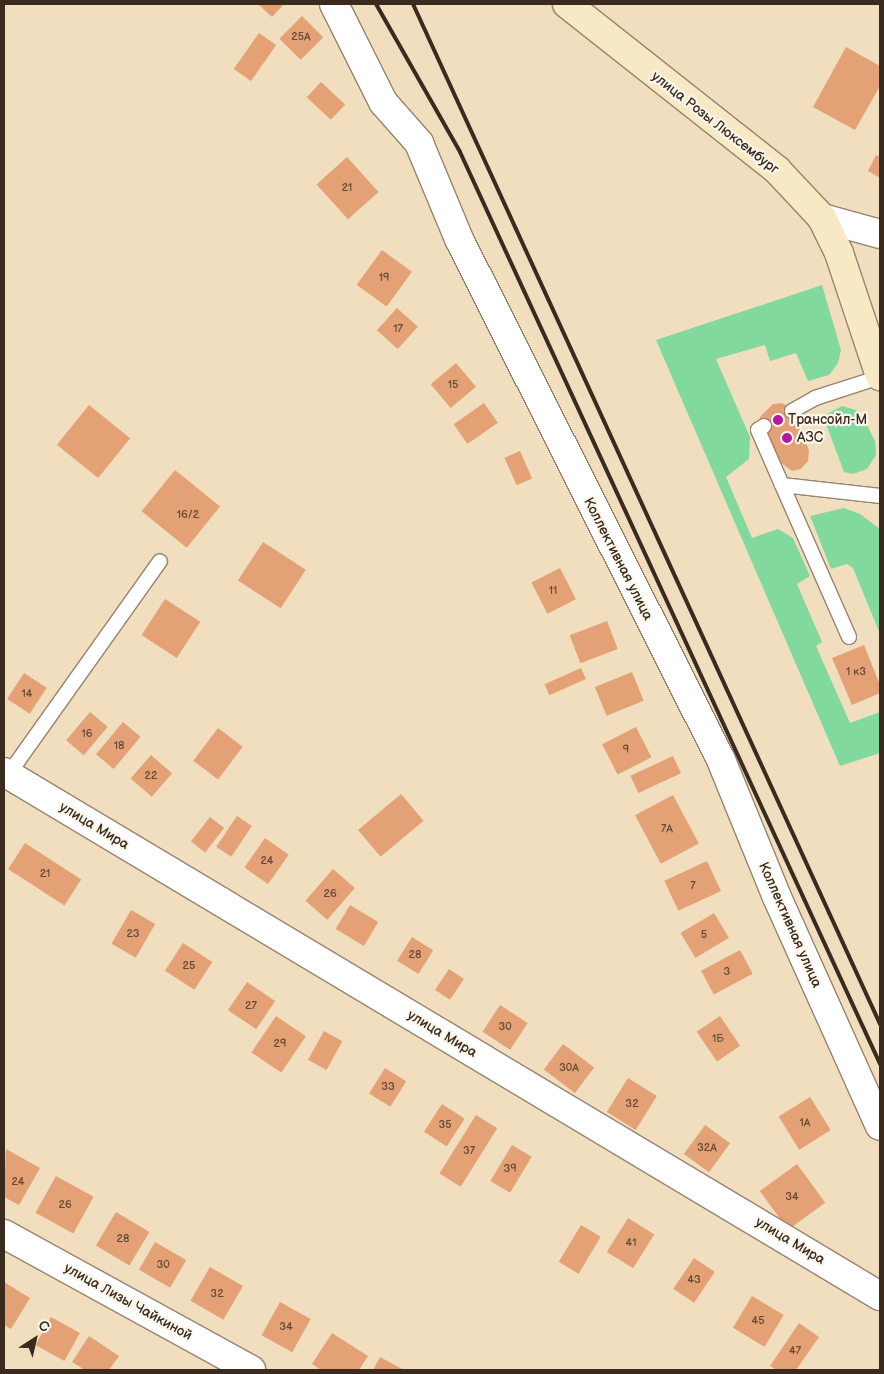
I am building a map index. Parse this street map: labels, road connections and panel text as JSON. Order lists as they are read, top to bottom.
{
  "streets": {
    "main road": ["улица Розы Люксембург"],
    "street": ["Коллективная улица", "улица Мира", "улица Лизы Чайкиной"]
  },
  "places": ["Трансойл-М", "АЗС"],
  "house_numbers": [
    "25А",
    "21",
    "19",
    "17",
    "15",
    "16/2",
    "11",
    "1 к3",
    "14",
    "16",
    "18",
    "9",
    "22",
    "7А",
    "24",
    "21",
    "7",
    "26",
    "23",
    "5",
    "28",
    "25",
    "3",
    "27",
    "30",
    "1Б",
    "29",
    "30А",
    "33",
    "32",
    "1А",
    "35",
    "32А",
    "37",
    "39",
    "24",
    "34",
    "26",
    "28",
    "41",
    "30",
    "43",
    "32",
    "45",
    "34",
    "47"
  ],
  "north": "top right"
}
